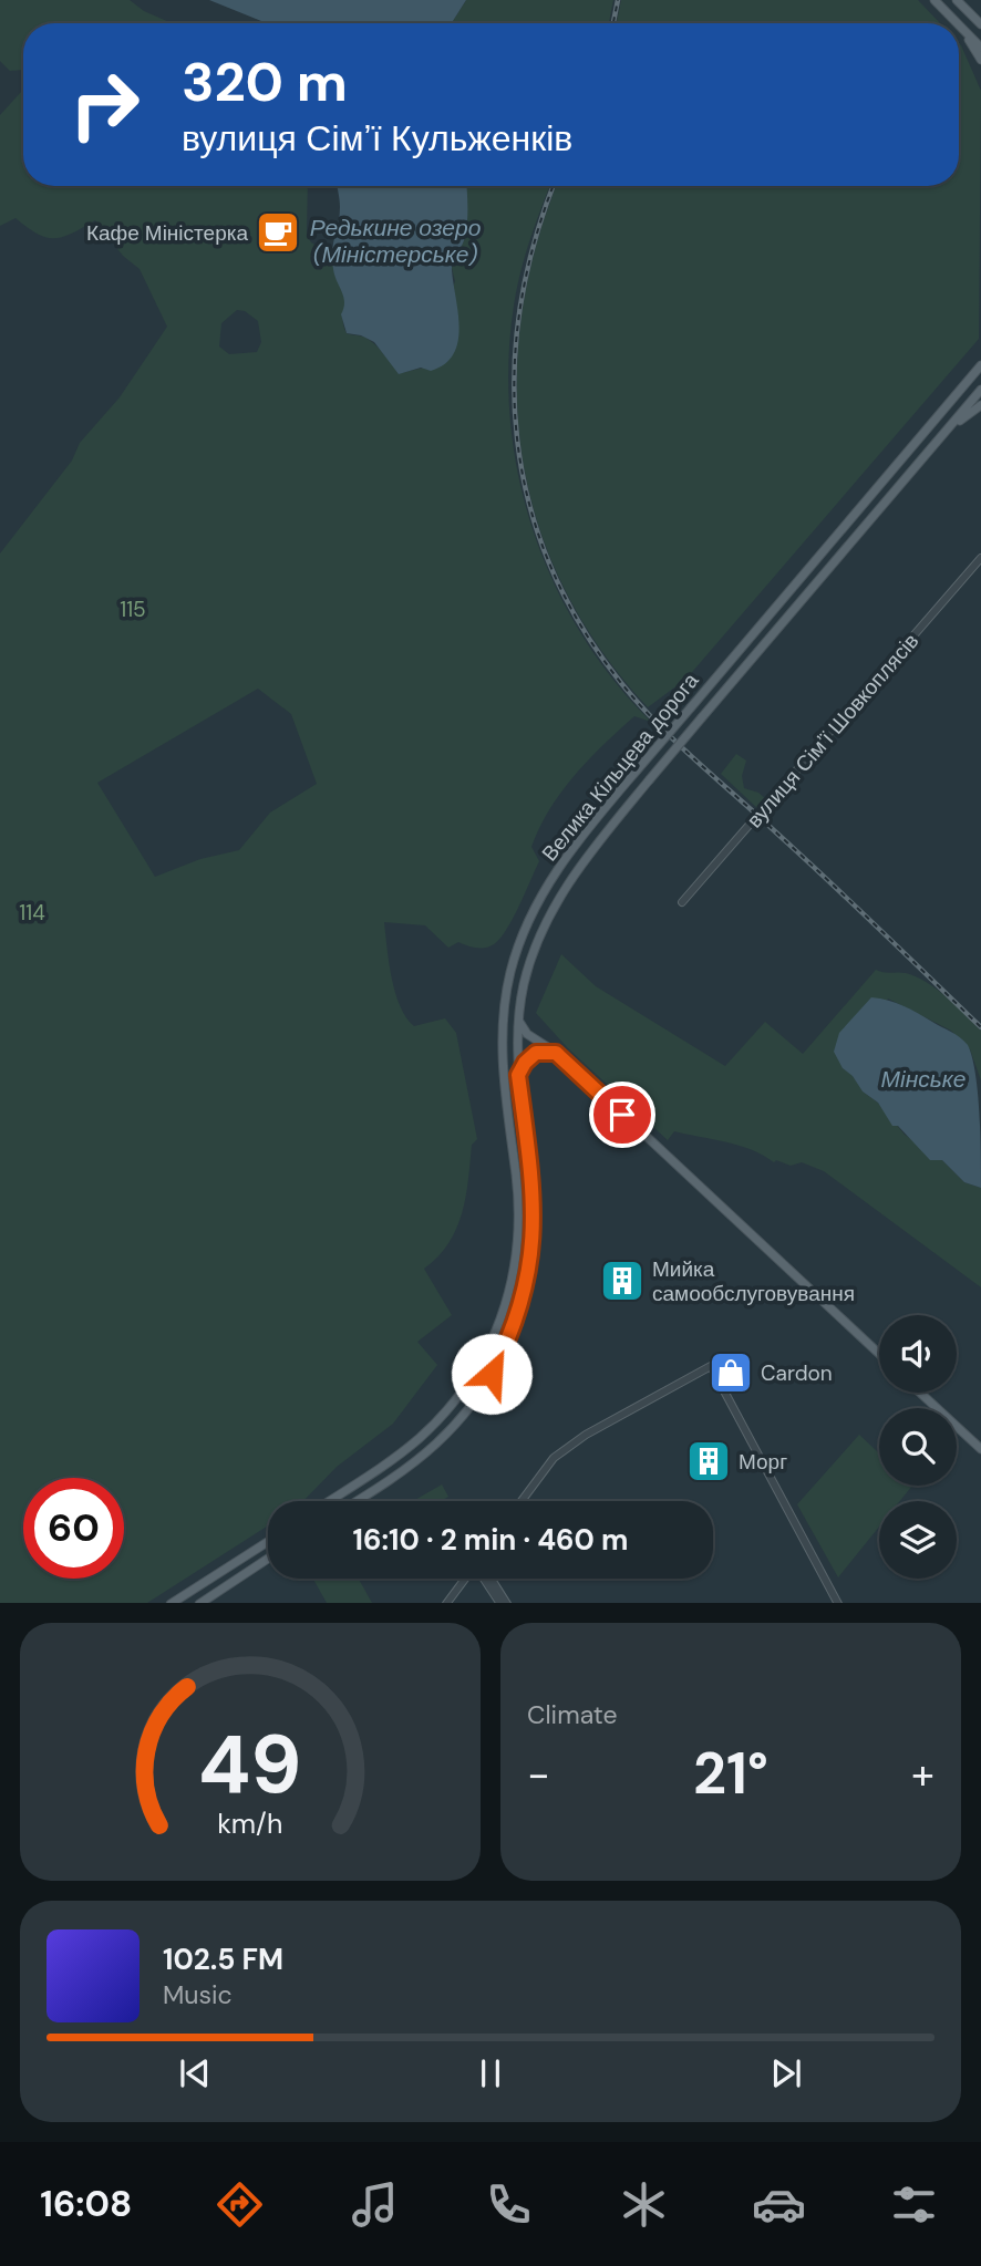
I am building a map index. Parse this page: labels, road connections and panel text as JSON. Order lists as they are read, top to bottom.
{
  "streets": {
    "main road": ["Велика Кільцева дорога"],
    "street": ["вулиця Сімʼї Шовкоплясів"]
  },
  "water": ["Редькине озеро (Міністерське)", "Мінське"],
  "parks": ["115", "114"],
  "places": {
    "cafe": ["Кафе Міністерка"],
    "building": ["Мийка самообслуговування", "Морг"],
    "shop": ["Cardon"]
  },
  "page": {
    "turn": ["320 m", "вулиця Сімʼї Кульженків"],
    "limit": "60",
    "trip": "16:10 · 2 min · 460 m",
    "tile": "Climate",
    "heat": ["−", "21°", "+"],
    "song": ["102.5 FM", "Music"],
    "tabs": "16:08",
    "gauge": ["49", "km/h"]
  }
}
